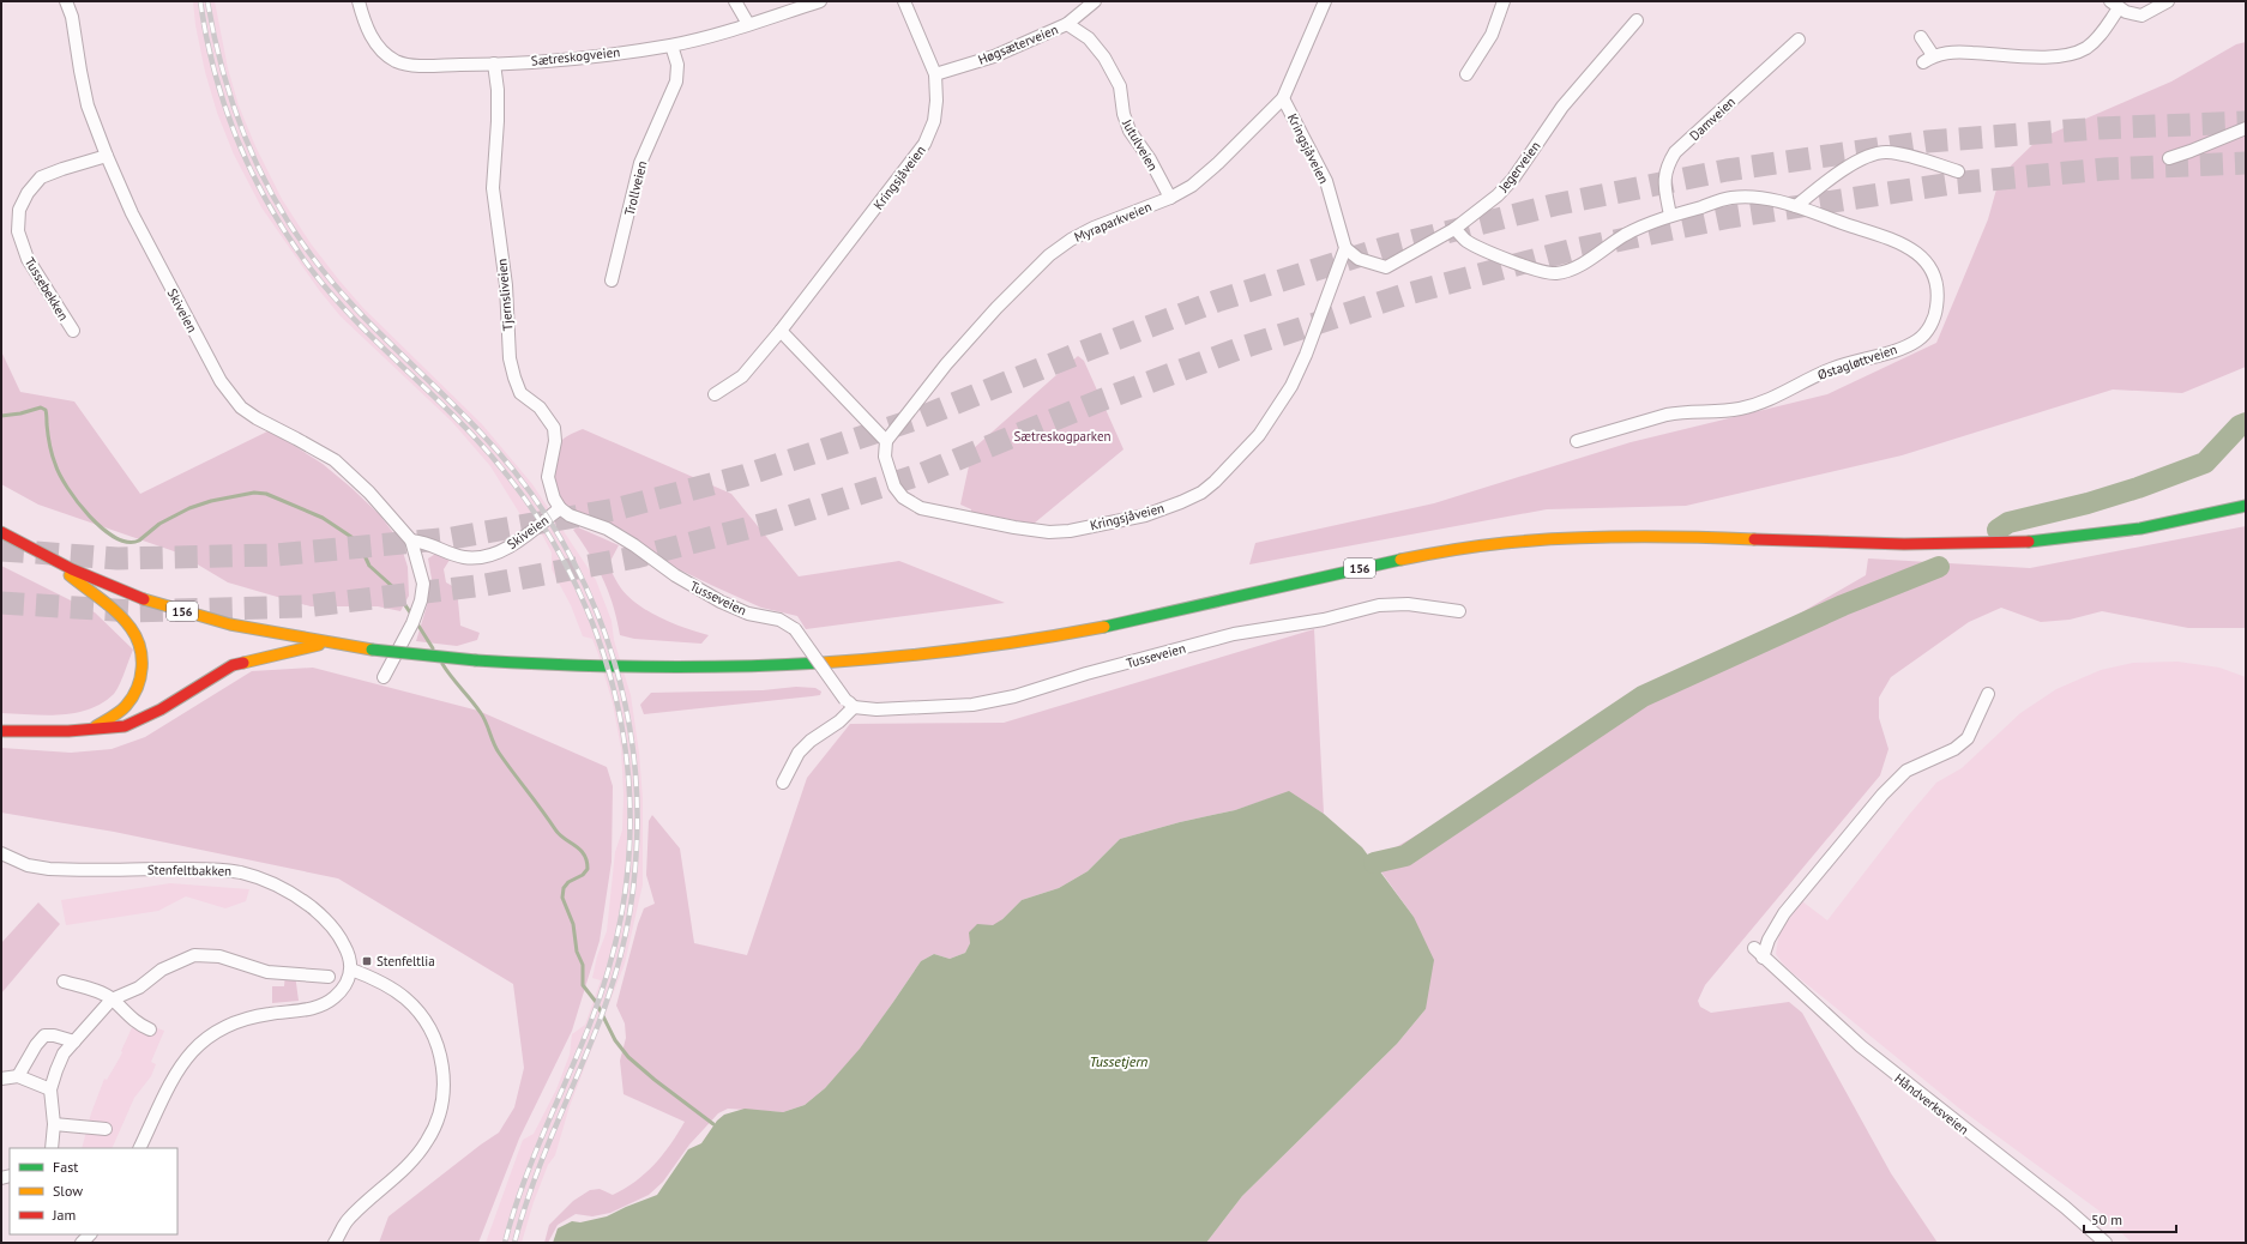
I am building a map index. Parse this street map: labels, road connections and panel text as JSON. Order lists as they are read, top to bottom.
{
  "streets": {
    "main road": ["156"],
    "street": [
      "Høgsæterveien",
      "Sætreskogveien",
      "Damveien",
      "Jutulveien",
      "Kringsjåveien",
      "Jegerveien",
      "Trollveien",
      "Myraparkveien",
      "Tussebekken",
      "Tjernsliveien",
      "Skiveien",
      "Østagløttveien",
      "Tusseveien",
      "Stenfeltbakken",
      "Håndverksveien"
    ]
  },
  "crossings": [
    ["Høgsæterveien", "Jutulveien"],
    ["Høgsæterveien", "Kringsjåveien"],
    ["Sætreskogveien", "Trollveien"],
    ["Sætreskogveien", "Tjernsliveien"],
    ["Damveien", "Østagløttveien"],
    ["Jutulveien", "Myraparkveien"],
    ["Kringsjåveien", "Jegerveien"],
    ["Kringsjåveien", "Myraparkveien"],
    ["Jegerveien", "Østagløttveien"],
    ["Tussebekken", "Skiveien"],
    ["Tjernsliveien", "Skiveien"],
    ["Tjernsliveien", "Tusseveien"],
    ["Skiveien", "Tusseveien"]
  ],
  "water": ["Tussetjern"],
  "parks": ["Sætreskogparken"],
  "places": {
    "transit": ["Stenfeltlia"]
  },
  "legend": ["Fast", "Slow", "Jam"],
  "scale_bar": "50 m"
}
